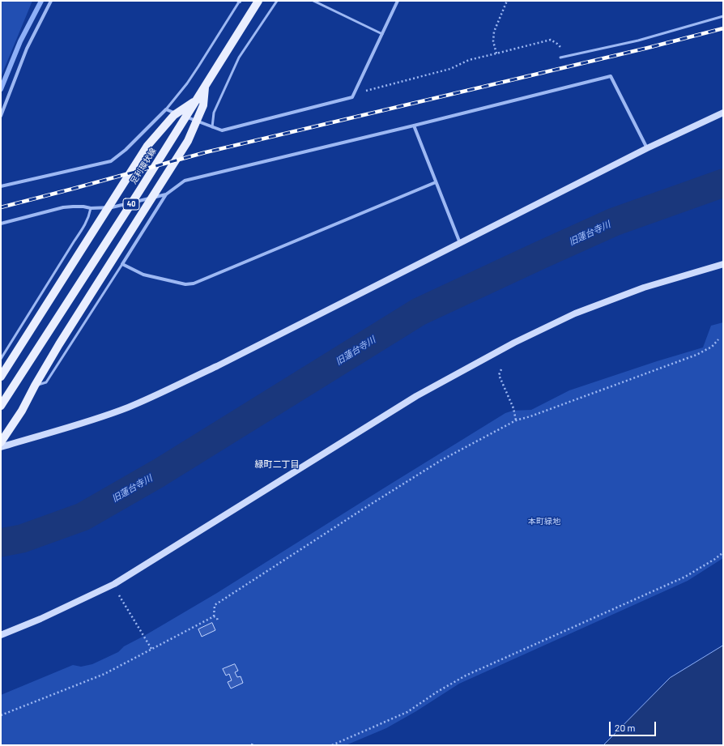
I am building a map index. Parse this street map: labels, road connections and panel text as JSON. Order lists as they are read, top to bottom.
{
  "streets": {
    "main road": ["足利環状線", "40"]
  },
  "districts": ["緑町二丁目"],
  "water": ["旧蓮台寺川"],
  "parks": ["本町緑地"],
  "scale_bar": "20 m"
}
